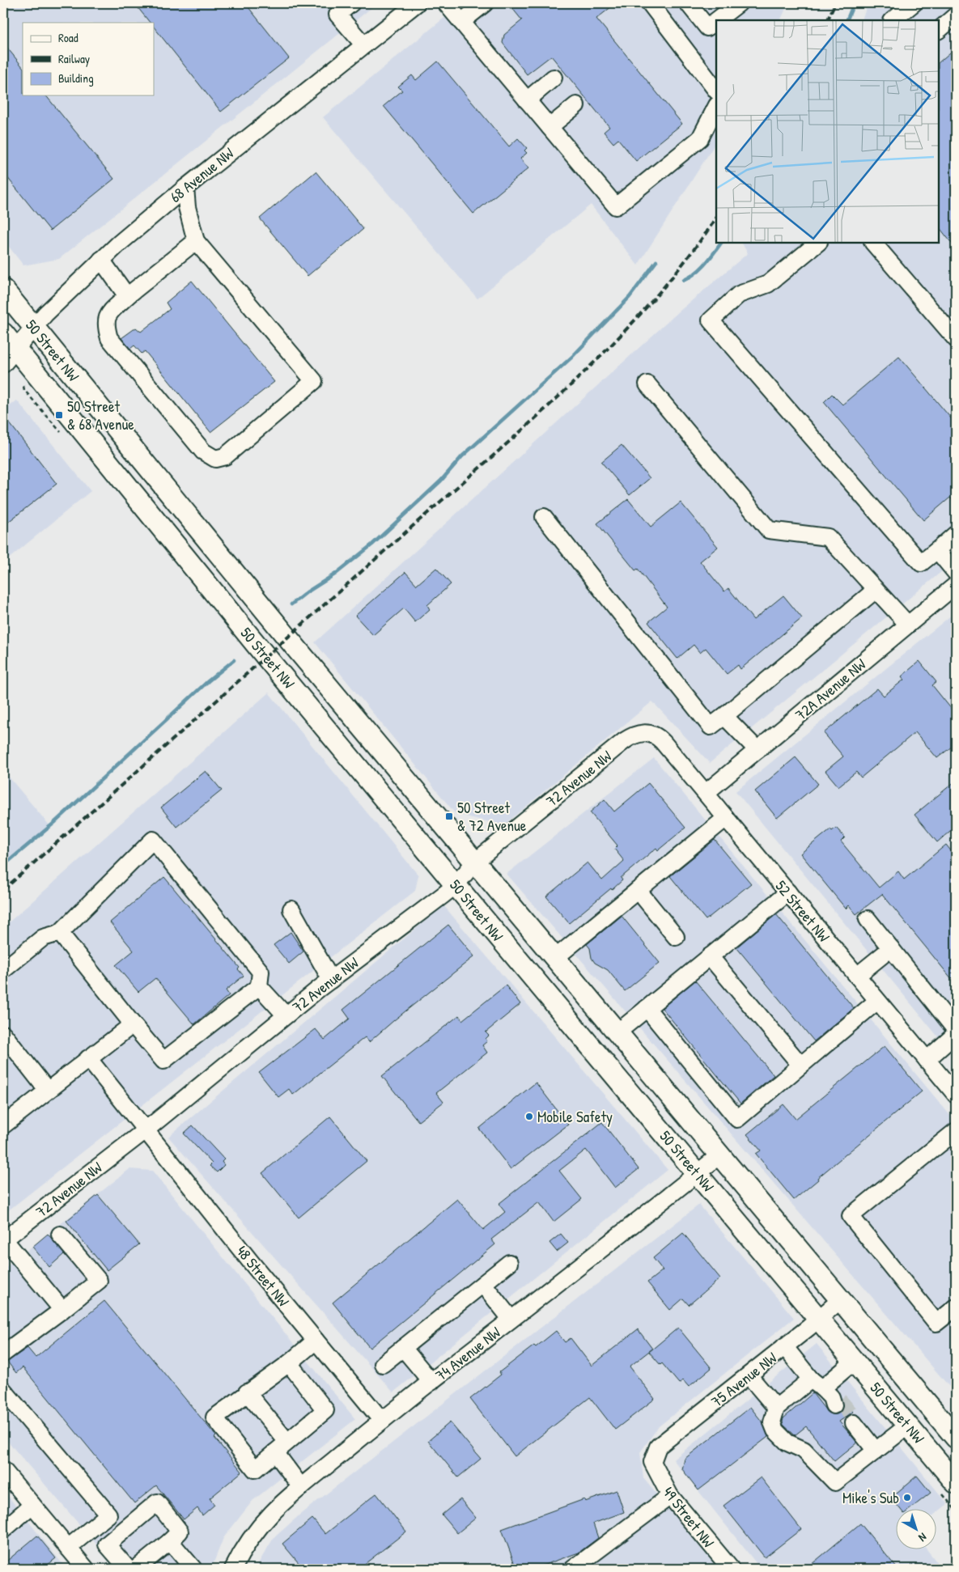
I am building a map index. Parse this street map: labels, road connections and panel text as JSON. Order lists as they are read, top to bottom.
{
  "streets": {
    "main road": ["50 Street NW"],
    "street": [
      "68 Avenue NW",
      "72A Avenue NW",
      "72 Avenue NW",
      "52 Street NW",
      "48 Street NW",
      "74 Avenue NW",
      "75 Avenue NW",
      "49 Street NW"
    ]
  },
  "crossings": [
    ["68 Avenue NW", "50 Street NW"],
    ["50 Street NW", "72 Avenue NW"],
    ["50 Street NW", "74 Avenue NW"],
    ["50 Street NW", "75 Avenue NW"],
    ["72A Avenue NW", "52 Street NW"],
    ["72 Avenue NW", "52 Street NW"],
    ["72 Avenue NW", "48 Street NW"],
    ["48 Street NW", "74 Avenue NW"],
    ["75 Avenue NW", "49 Street NW"]
  ],
  "places": {
    "transit": ["50 Street & 68 Avenue", "50 Street & 72 Avenue"],
    "other": ["Mobile Safety", "Mike's Sub"]
  },
  "legend": ["Road", "Railway", "Building"],
  "north": "bottom right"
}
